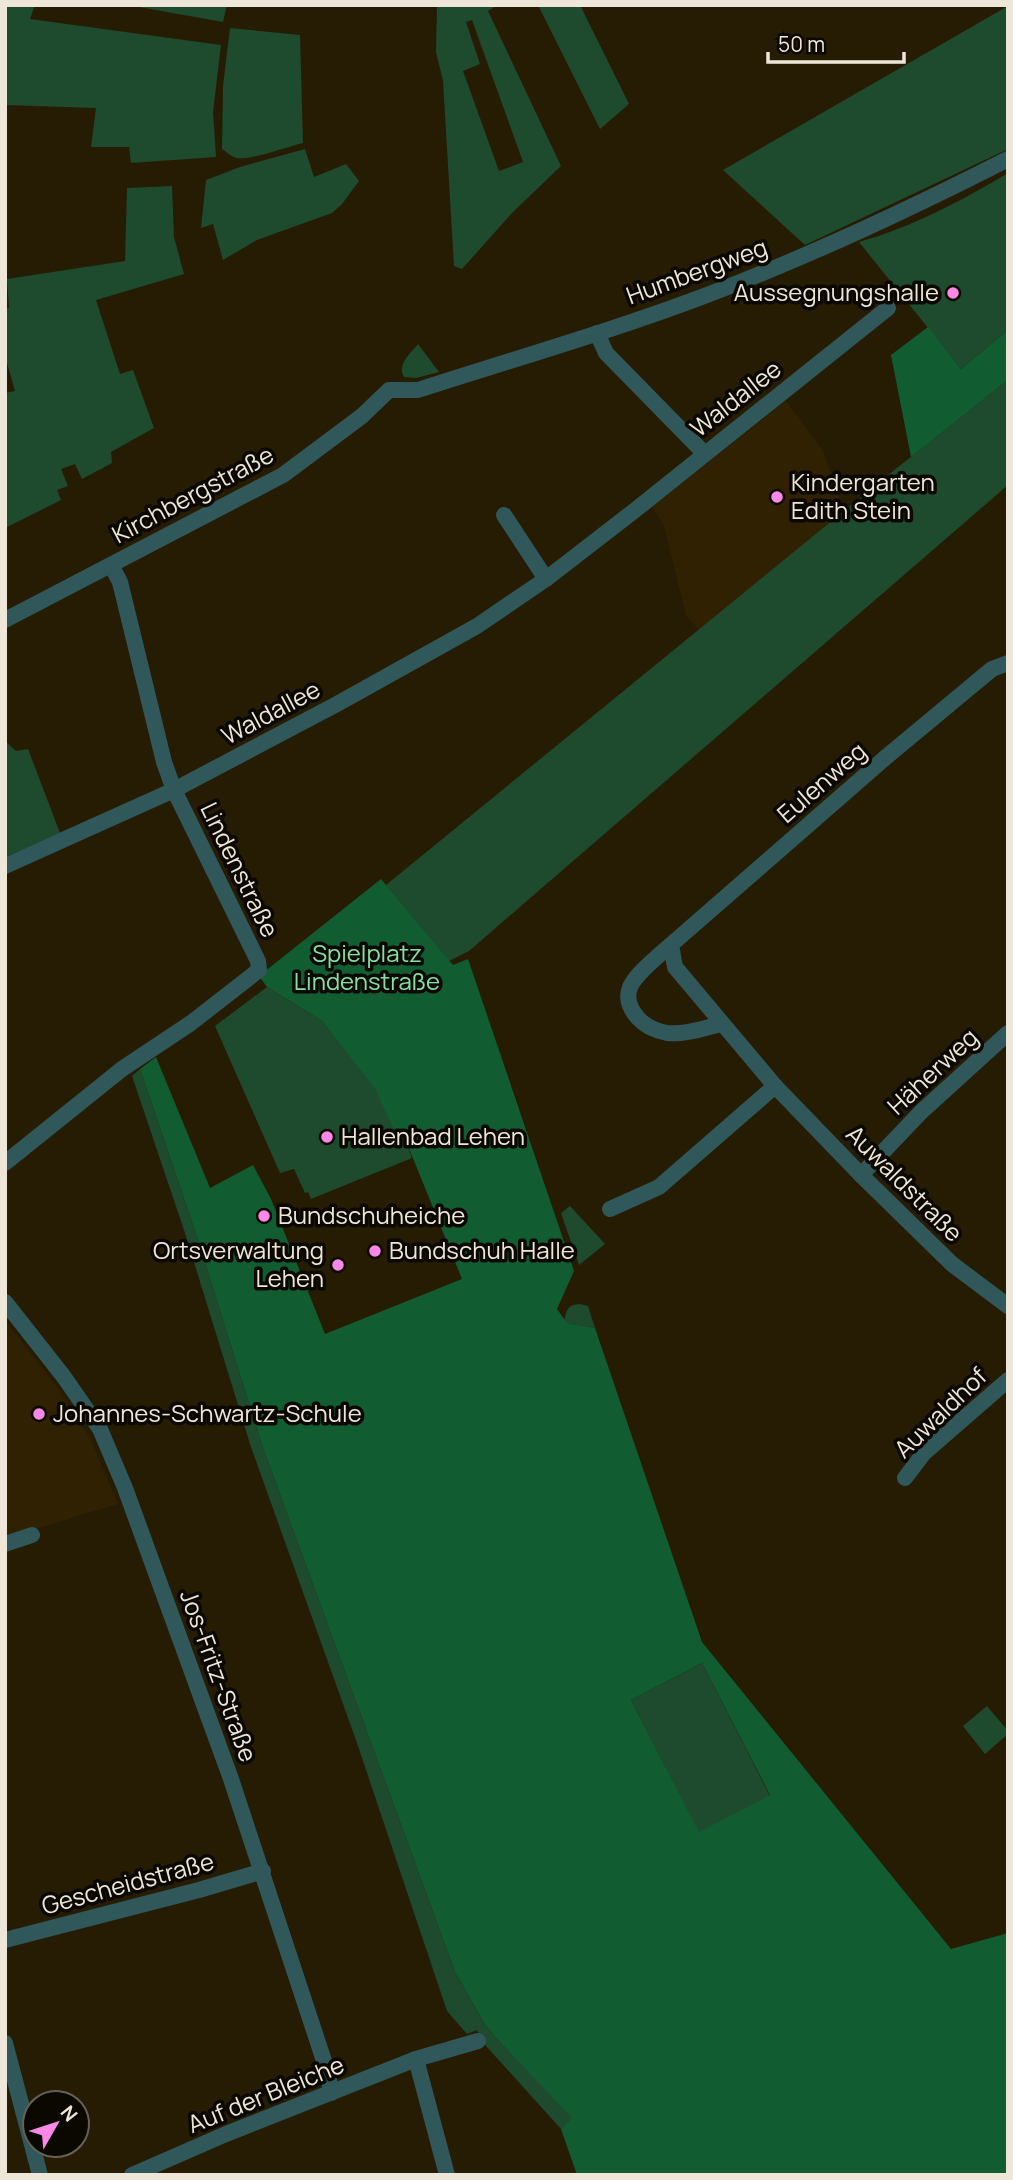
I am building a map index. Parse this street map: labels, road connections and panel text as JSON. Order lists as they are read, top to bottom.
{
  "streets": {
    "street": [
      "Humbergweg",
      "Waldallee",
      "Kirchbergstraße",
      "Eulenweg",
      "Lindenstraße",
      "Häherweg",
      "Auwaldstraße",
      "Auwaldhof",
      "Jos-Fritz-Straße",
      "Gescheidstraße",
      "Auf der Bleiche"
    ]
  },
  "crossings": [
    ["Humbergweg", "Kirchbergstraße"],
    ["Waldallee", "Lindenstraße"],
    ["Kirchbergstraße", "Lindenstraße"],
    ["Eulenweg", "Auwaldstraße"],
    ["Häherweg", "Auwaldstraße"],
    ["Jos-Fritz-Straße", "Gescheidstraße"],
    ["Jos-Fritz-Straße", "Auf der Bleiche"]
  ],
  "parks": ["Spielplatz Lindenstraße"],
  "places": [
    "Aussegnungshalle",
    "Kindergarten Edith Stein",
    "Hallenbad Lehen",
    "Bundschuheiche",
    "Bundschuh Halle",
    "Ortsverwaltung Lehen",
    "Johannes-Schwartz-Schule"
  ],
  "scale_bar": "50 m",
  "north": "top right"
}
